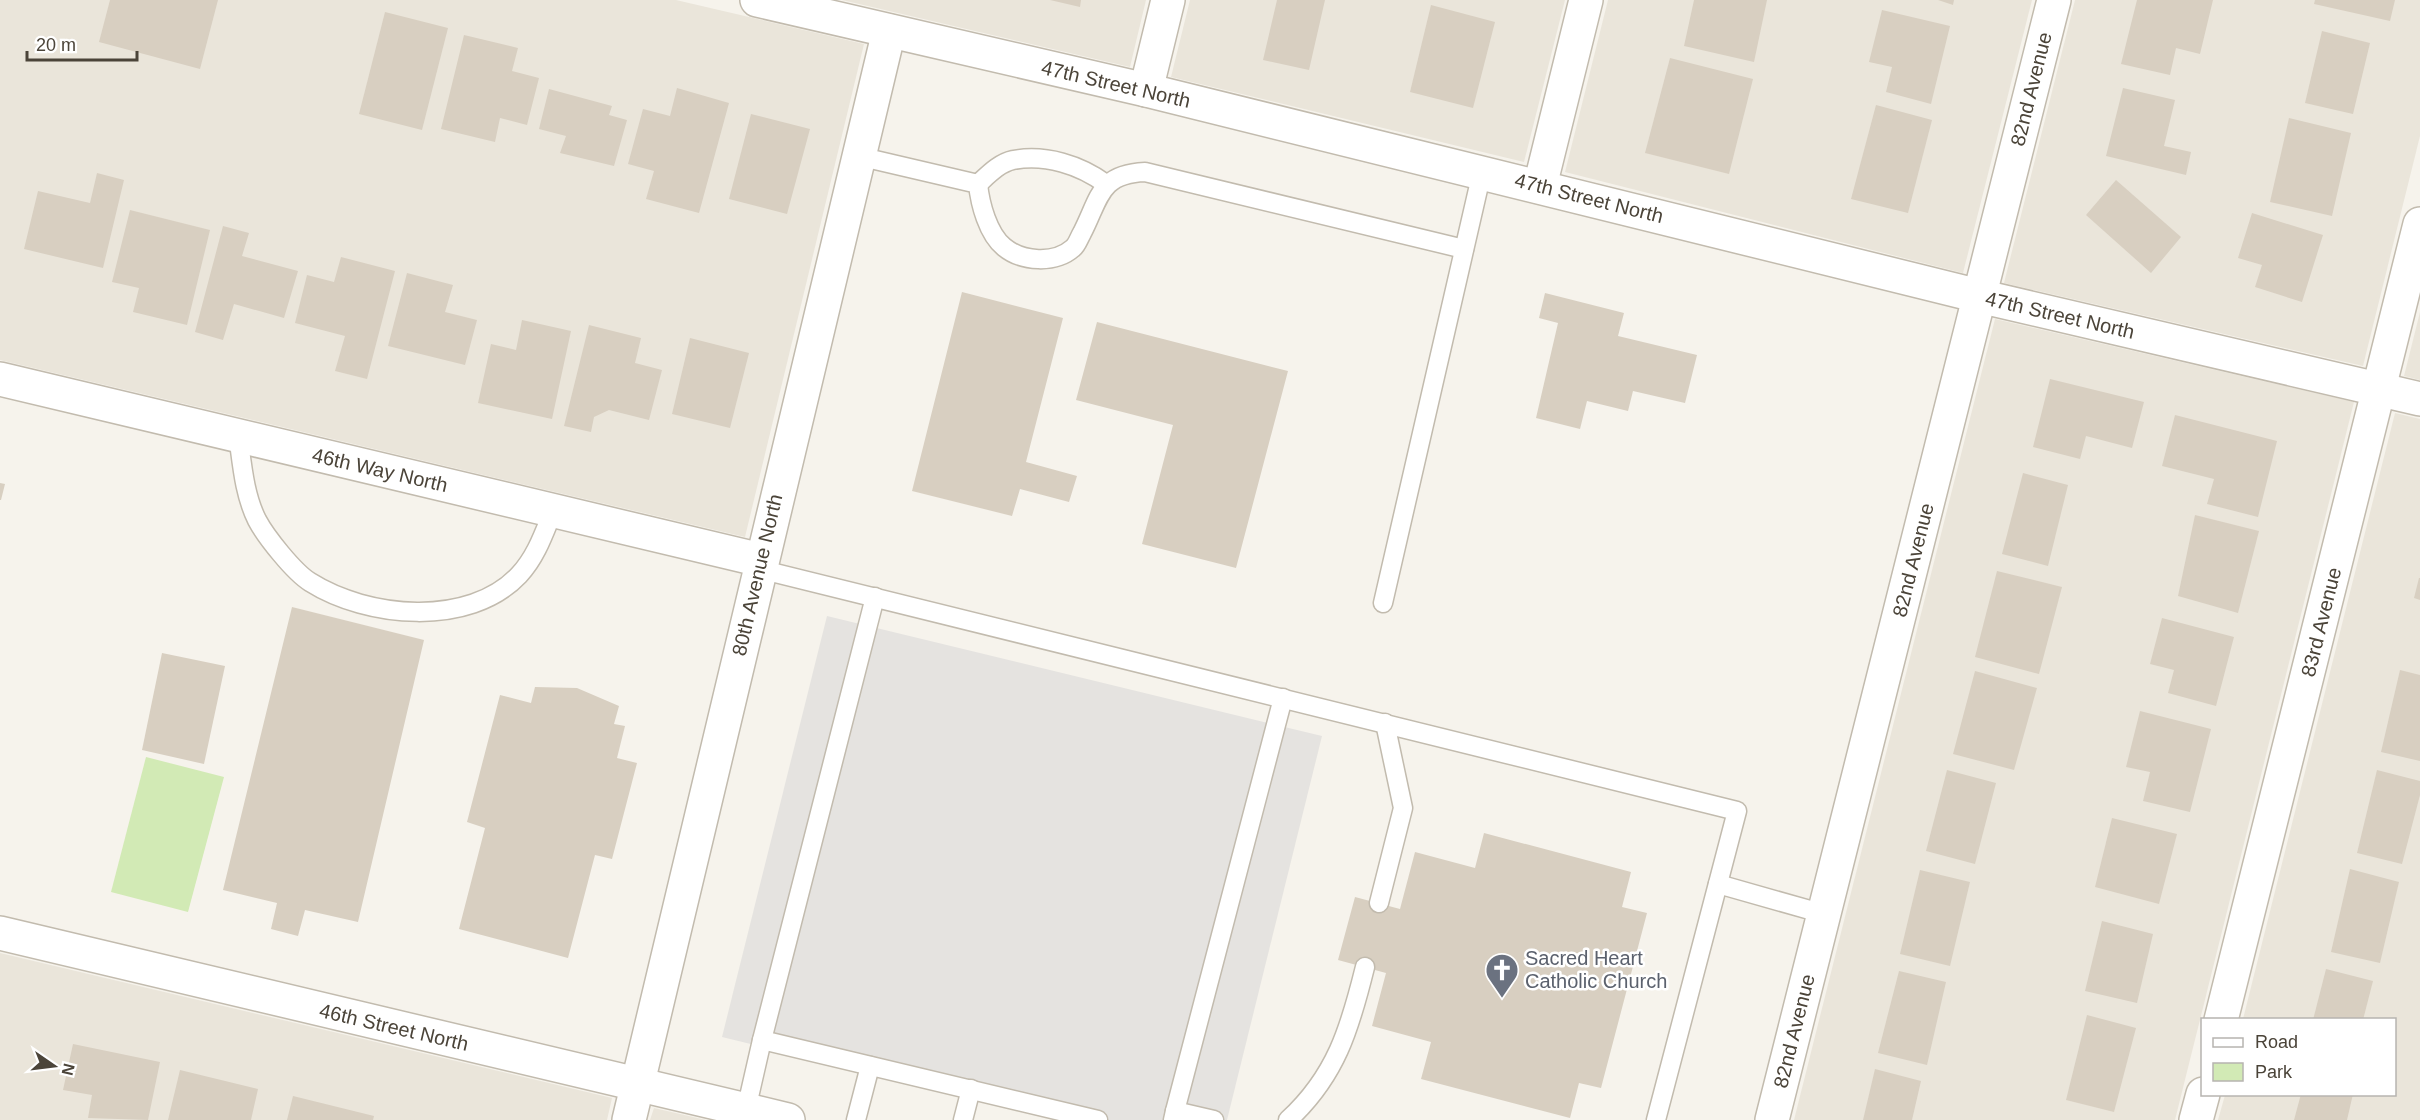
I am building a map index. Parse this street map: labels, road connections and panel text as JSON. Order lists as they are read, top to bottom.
{
  "streets": {
    "street": [
      "47th Street North",
      "82nd Avenue",
      "46th Way North",
      "80th Avenue North",
      "83rd Avenue",
      "46th Street North"
    ]
  },
  "crossings": [
    ["47th Street North", "82nd Avenue"],
    ["47th Street North", "80th Avenue North"],
    ["47th Street North", "83rd Avenue"],
    ["46th Way North", "80th Avenue North"],
    ["80th Avenue North", "46th Street North"]
  ],
  "places": {
    "church": ["Sacred Heart Catholic Church"]
  },
  "legend": ["Road", "Park"],
  "scale_bar": "20 m",
  "north": "right"
}
